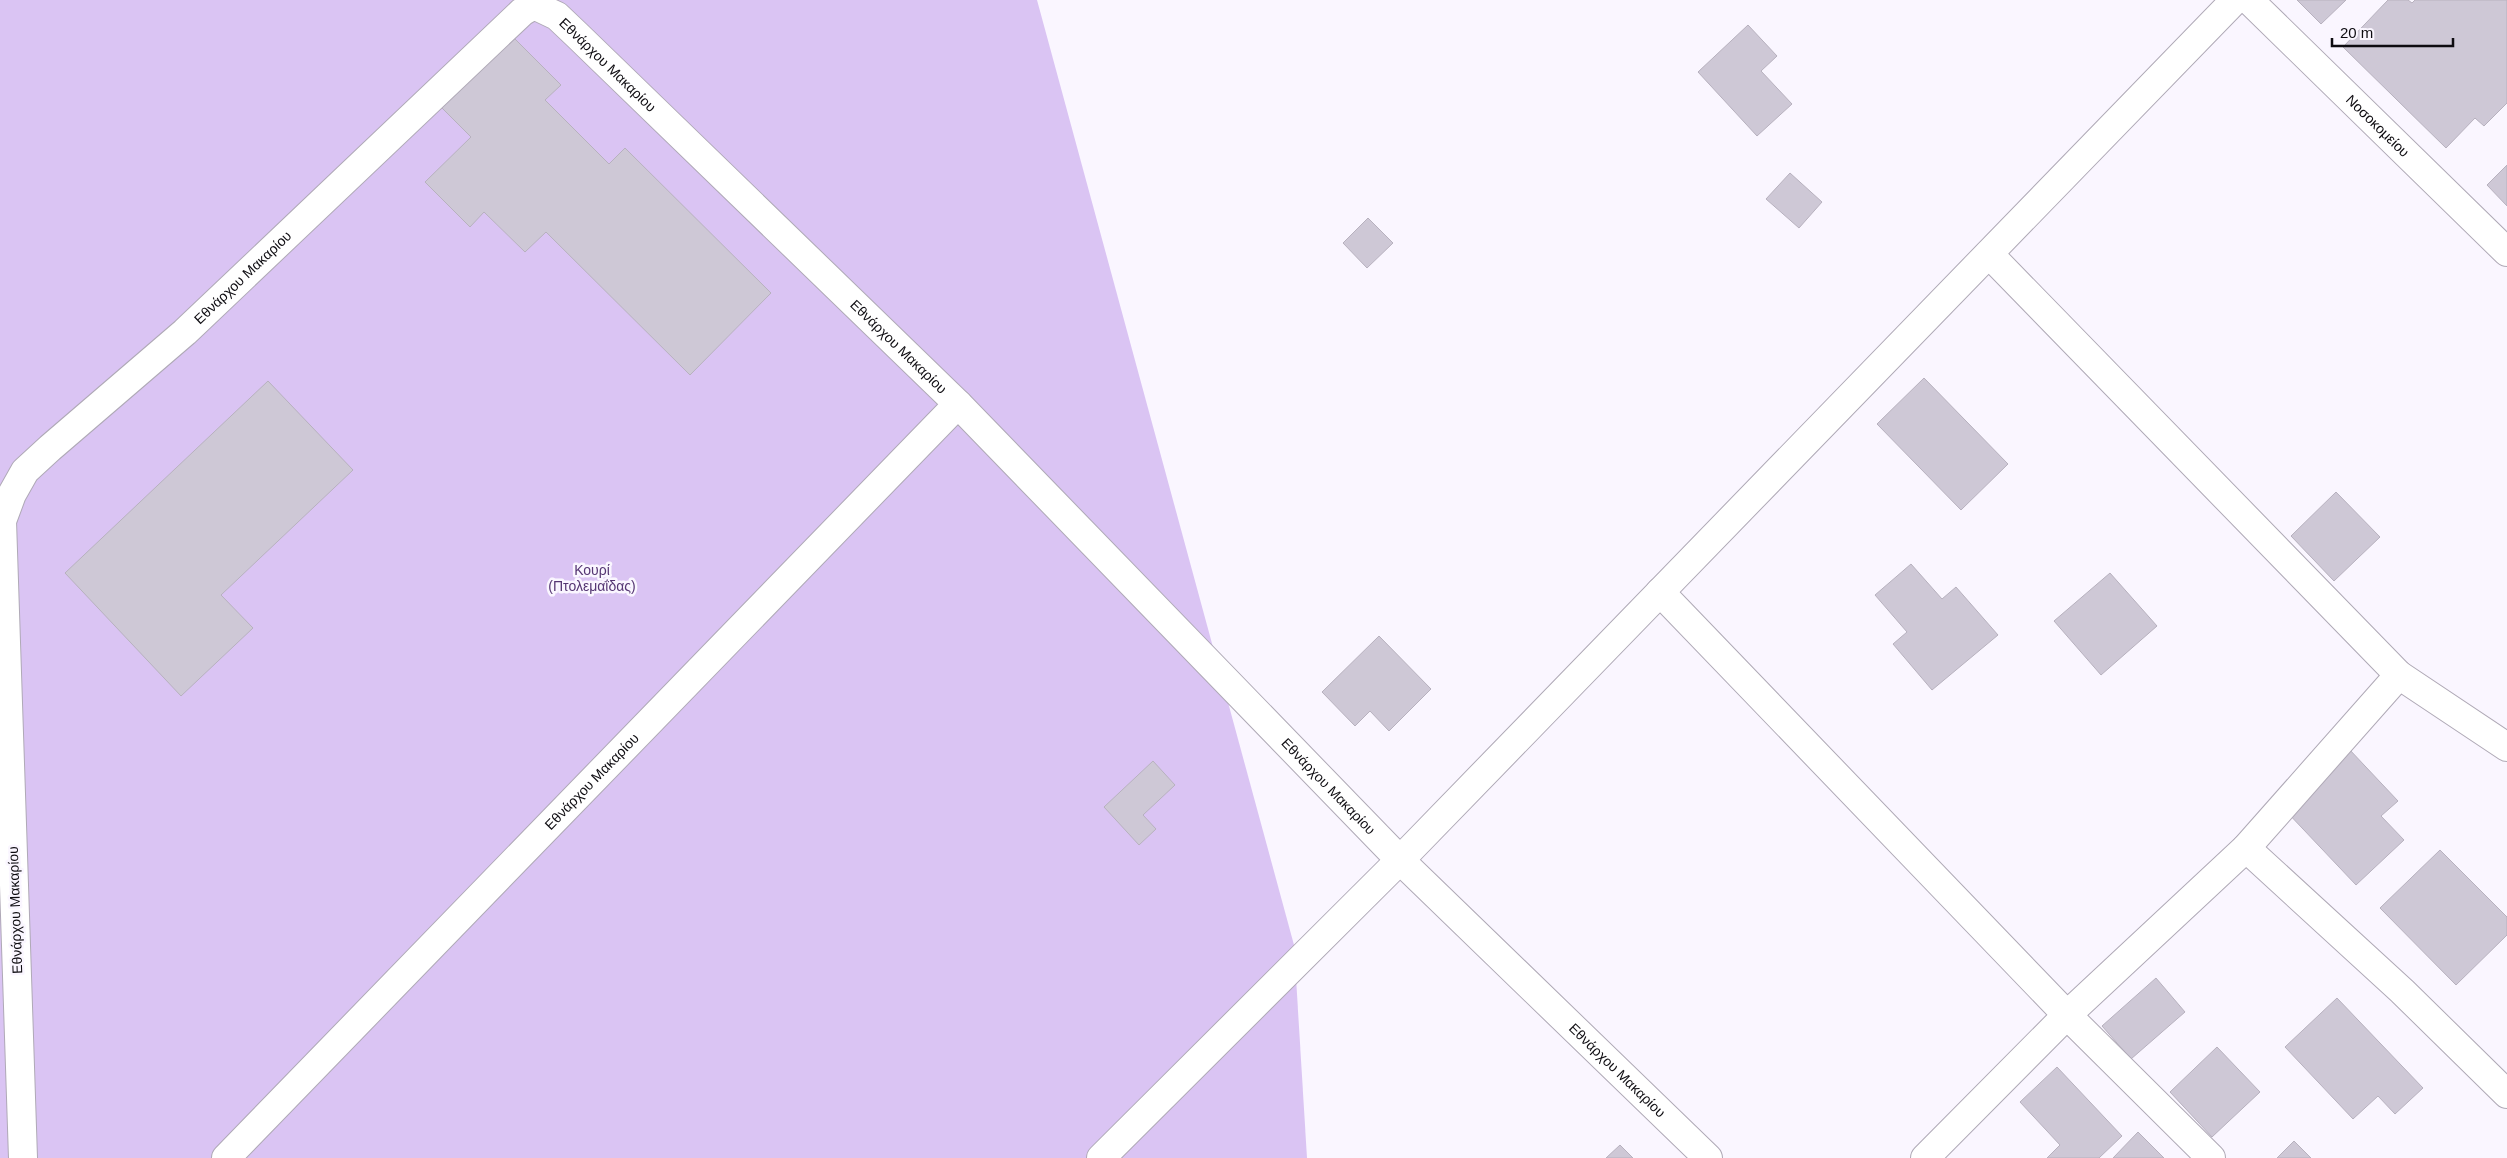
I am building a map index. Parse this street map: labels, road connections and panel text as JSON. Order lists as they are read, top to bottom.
{
  "streets": {
    "street": ["Εθνάρχου Μακαρίου", "Νοσοκομείου"]
  },
  "parks": ["Κουρί (Πτολεμαΐδας)"],
  "scale_bar": "20 m"
}
